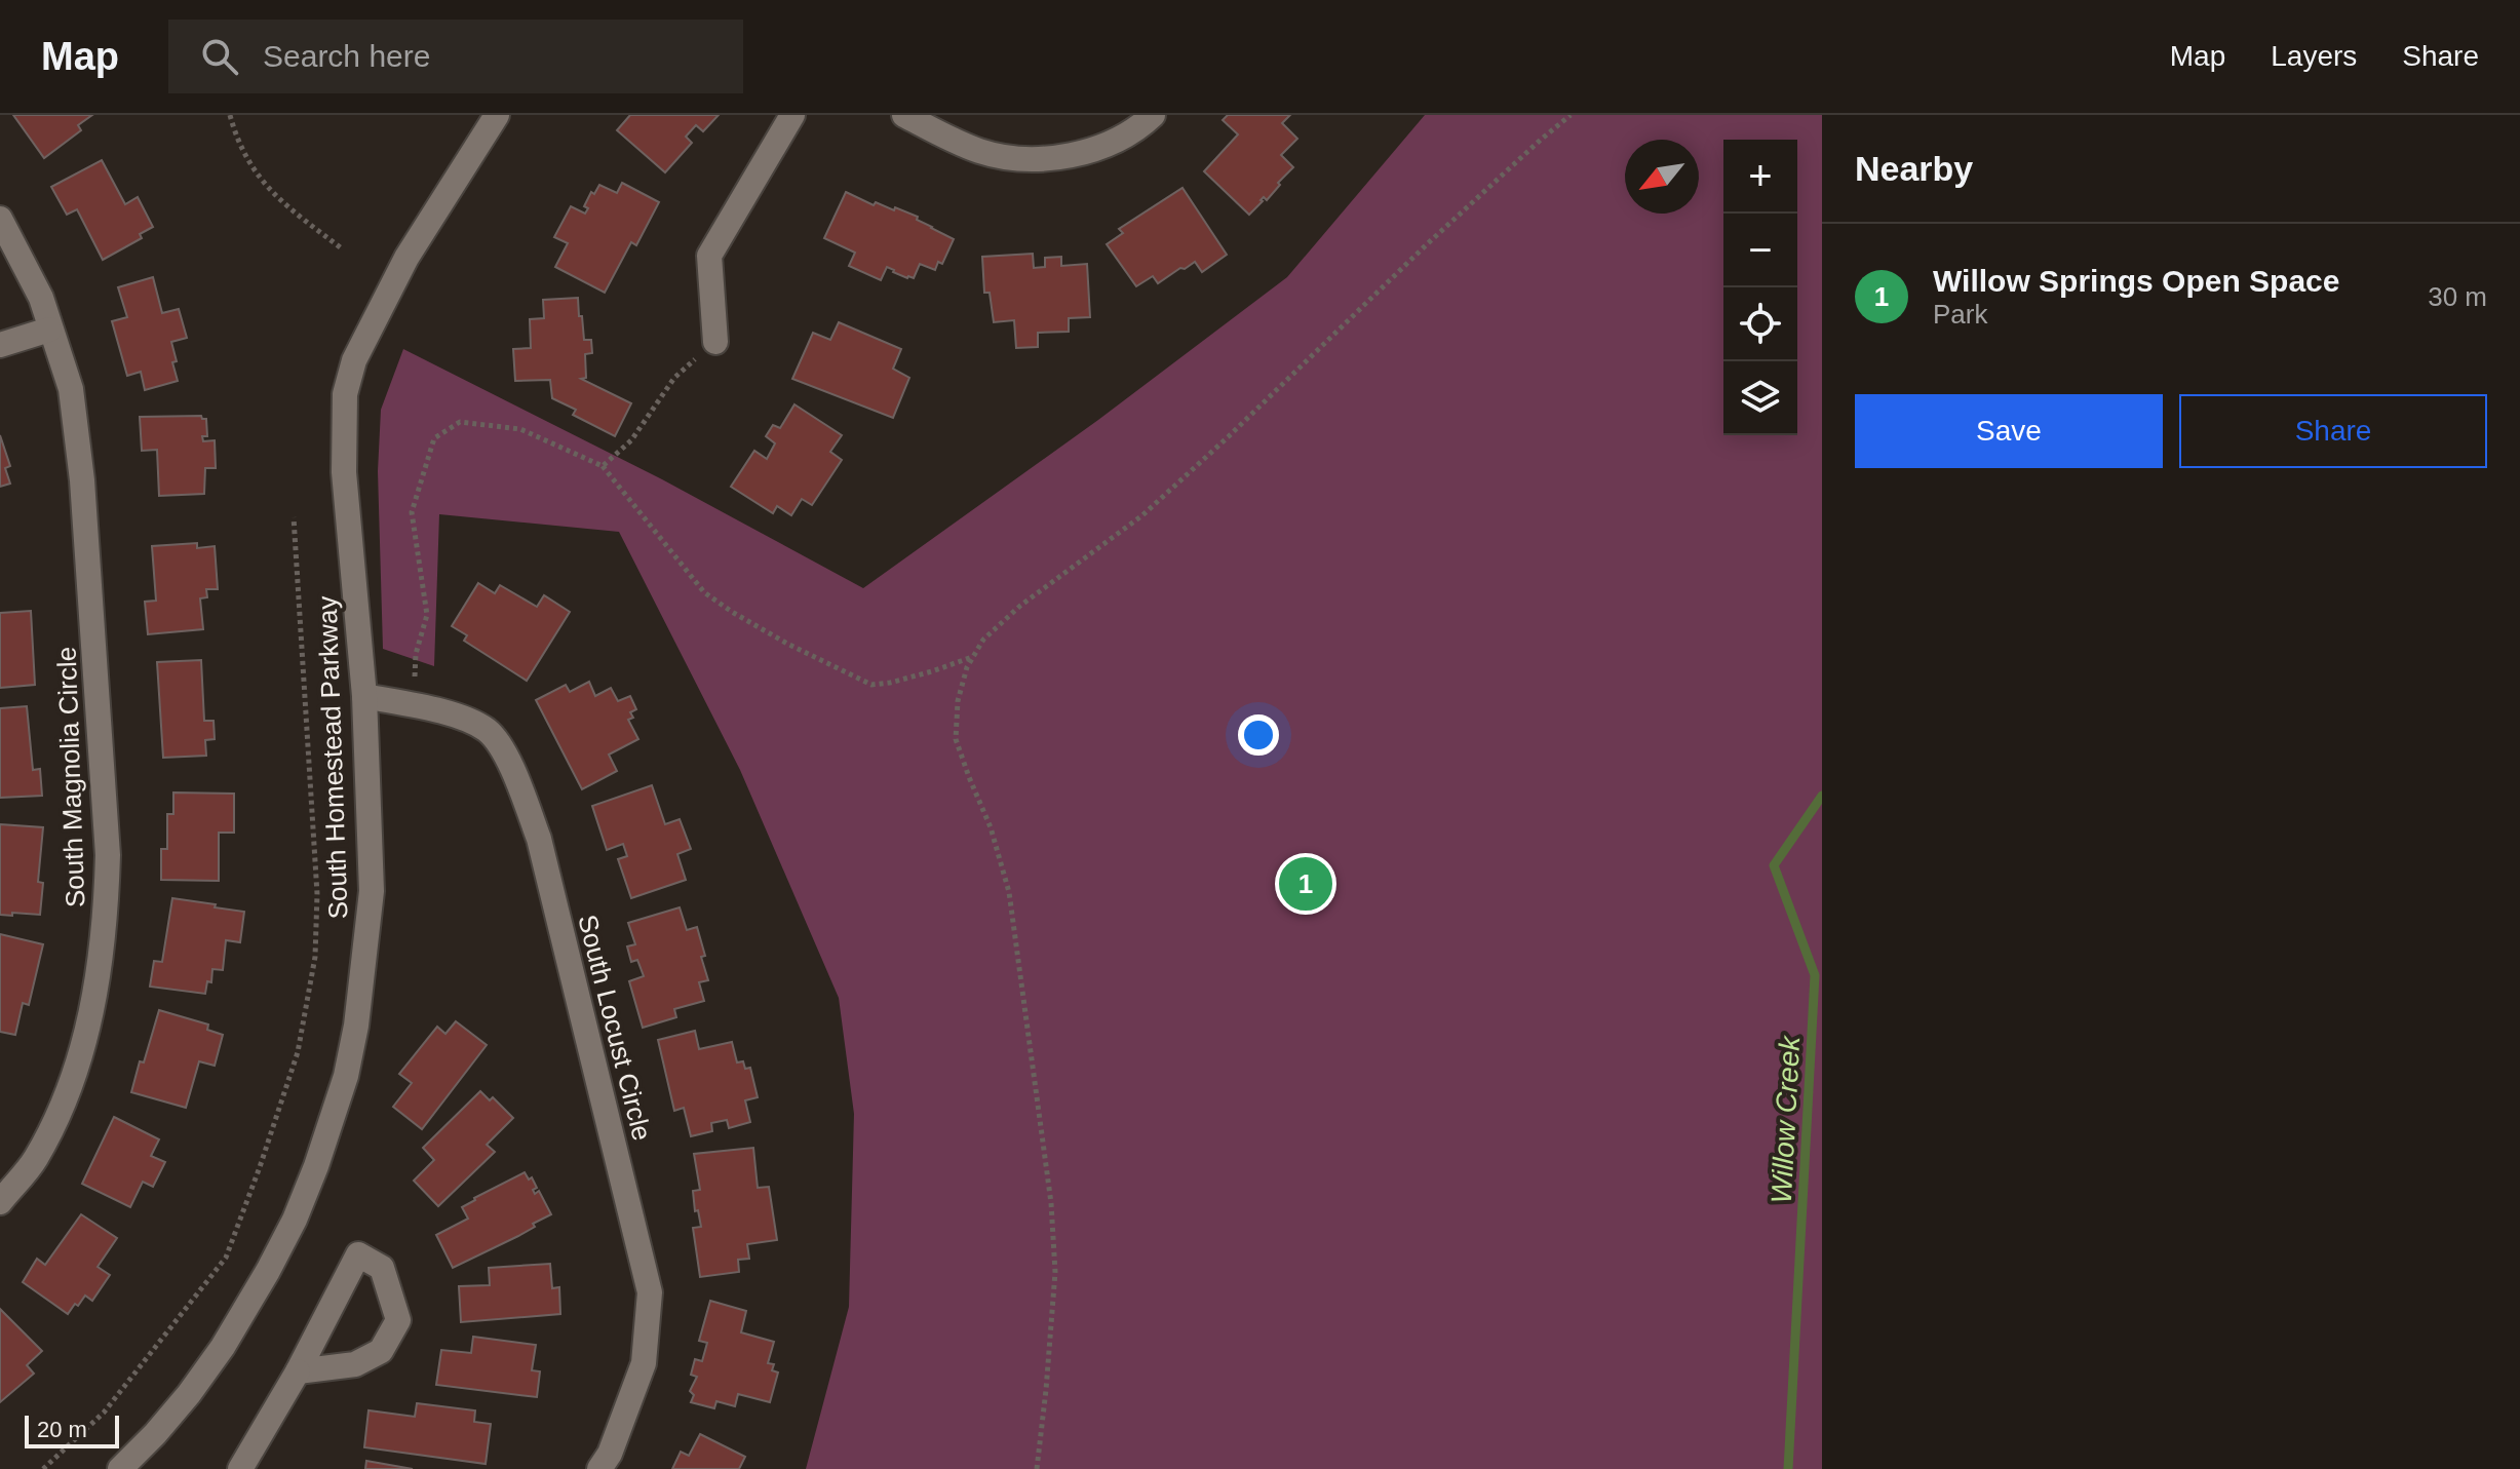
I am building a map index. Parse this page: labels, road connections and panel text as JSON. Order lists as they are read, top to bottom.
{
  "streets": {
    "street": ["South Homestead Parkway", "South Magnolia Circle", "South Locust Circle"]
  },
  "crossings": [
    ["South Homestead Parkway", "South Locust Circle"]
  ],
  "water": ["Willow Creek"],
  "scale_bar": "20 m",
  "north": "bottom left",
  "page": {
    "header": "Map",
    "search": "Search here",
    "nav": ["Map", "Layers", "Share"],
    "heading": "Nearby",
    "map_buttons": ["+", "−"],
    "list": [
      {
        "mark": "1",
        "name": "Willow Springs Open Space",
        "note": "Park",
        "value": "30 m"
      }
    ],
    "buttons": ["Save", "Share"],
    "pins": "1",
    "scale": "20 m"
  }
}
